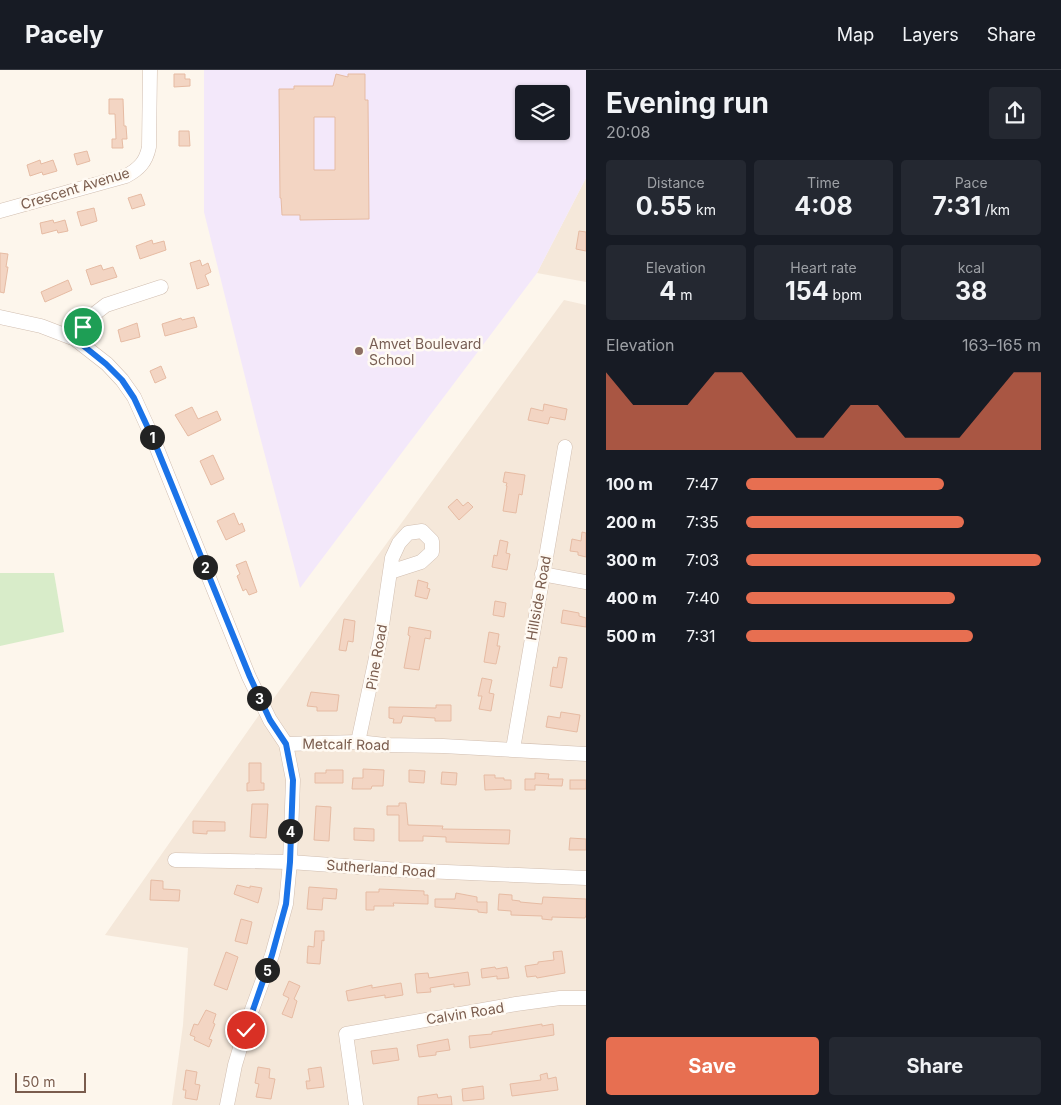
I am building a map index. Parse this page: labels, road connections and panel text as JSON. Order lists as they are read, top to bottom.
{
  "streets": {
    "street": [
      "Crescent Avenue",
      "Hillside Road",
      "Pine Road",
      "Metcalf Road",
      "Sutherland Road",
      "Calvin Road"
    ]
  },
  "crossings": [
    ["Hillside Road", "Metcalf Road"],
    ["Pine Road", "Metcalf Road"]
  ],
  "places": ["Amvet Boulevard School"],
  "scale_bar": "50 m",
  "page": {
    "header": "Pacely",
    "nav": ["Map", "Layers", "Share"],
    "heading": ["Evening run", "20:08"],
    "stats": [
      ["Distance", "0.55 km"],
      ["Time", "4:08"],
      ["Pace", "7:31 /km"],
      ["Elevation", "4 m"],
      ["Heart rate", "154 bpm"],
      ["kcal", "38"]
    ],
    "chart": ["Elevation", "163–165 m"],
    "pins": [
      "1",
      "2",
      "3",
      "4",
      "5"
    ],
    "list": [
      {
        "name": "100 m",
        "note": "7:47"
      },
      {
        "name": "200 m",
        "note": "7:35"
      },
      {
        "name": "300 m",
        "note": "7:03"
      },
      {
        "name": "400 m",
        "note": "7:40"
      },
      {
        "name": "500 m",
        "note": "7:31"
      }
    ],
    "buttons": ["Save", "Share"],
    "scale": "50 m"
  }
}
